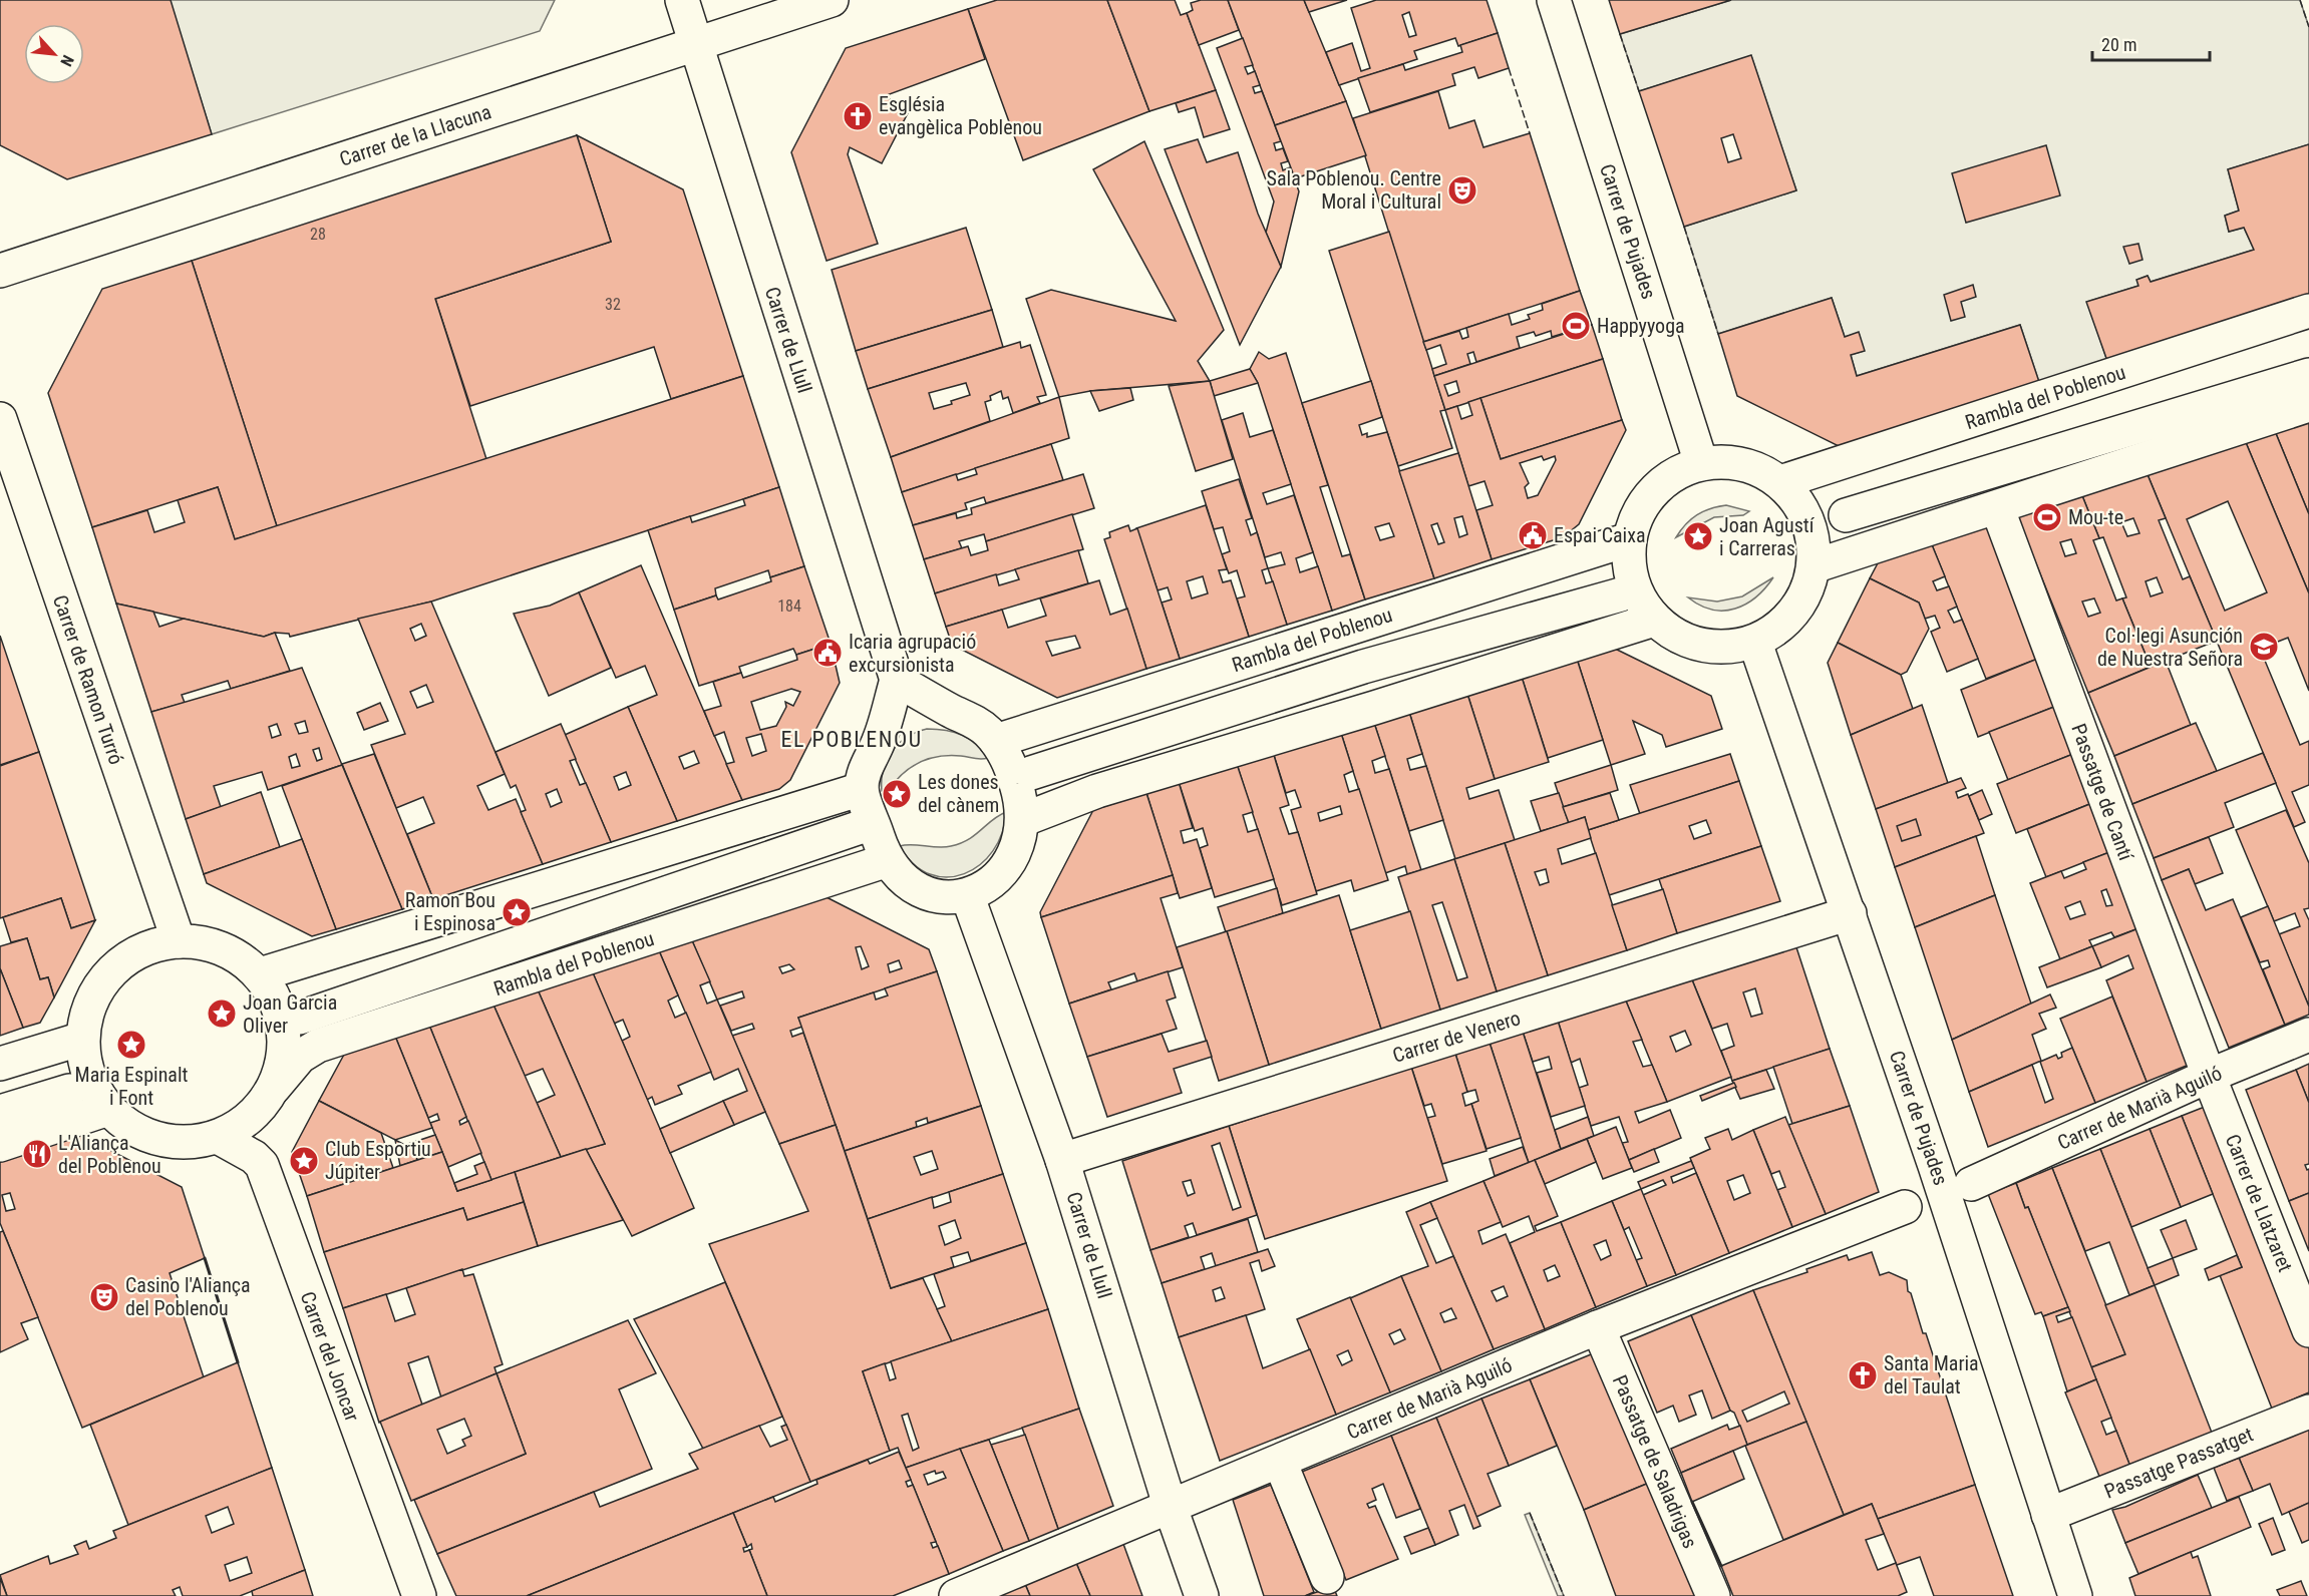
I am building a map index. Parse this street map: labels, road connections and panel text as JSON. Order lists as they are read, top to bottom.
{
  "streets": {
    "street": [
      "Carrer de la Llacuna",
      "Carrer de Pujades",
      "Carrer de Llull",
      "Rambla del Poblenou",
      "Carrer de Ramon Turró",
      "Passatge de Cantí",
      "Carrer de Venero",
      "Carrer de Marià Aguiló",
      "Carrer de Llatzaret",
      "Carrer del Joncar",
      "Passatge de Saladrigas",
      "Passatge Passatget"
    ]
  },
  "crossings": [
    ["Carrer de la Llacuna", "Carrer de Llull"],
    ["Carrer de Pujades", "Rambla del Poblenou"],
    ["Carrer de Pujades", "Carrer de Venero"],
    ["Carrer de Pujades", "Passatge Passatget"],
    ["Carrer de Llull", "Rambla del Poblenou"],
    ["Carrer de Llull", "Carrer de Venero"],
    ["Carrer de Llull", "Carrer de Marià Aguiló"],
    ["Rambla del Poblenou", "Carrer de Ramon Turró"],
    ["Rambla del Poblenou", "Carrer del Joncar"],
    ["Carrer de Ramon Turró", "Carrer del Joncar"],
    ["Passatge de Cantí", "Carrer de Marià Aguiló"],
    ["Passatge de Cantí", "Carrer de Llatzaret"],
    ["Carrer de Marià Aguiló", "Carrer de Llatzaret"],
    ["Carrer de Marià Aguiló", "Passatge de Saladrigas"]
  ],
  "districts": ["EL POBLENOU"],
  "places": {
    "church": ["Església evangèlica Poblenou", "Santa Maria del Taulat"],
    "theatre": ["Sala Poblenou. Centre Moral i Cultural", "Casino l'Aliança del Poblenou"],
    "sports": ["Happyyoga", "Mou-te"],
    "public building": ["Espai Caixa", "Icaria agrupació excursionista"],
    "place": [
      "Joan Agustí i Carreras",
      "Les dones del cànem",
      "Ramon Bou i Espinosa",
      "Joan Garcia Oliver",
      "Maria Espinalt i Font",
      "Club Esportiu Júpiter"
    ],
    "school or university": ["Col·legi Asunción de Nuestra Señora"],
    "restaurant": ["L'Aliança del Poblenou"]
  },
  "house_numbers": ["28", "32", "184"],
  "scale_bar": "20 m",
  "north": "bottom right"
}
